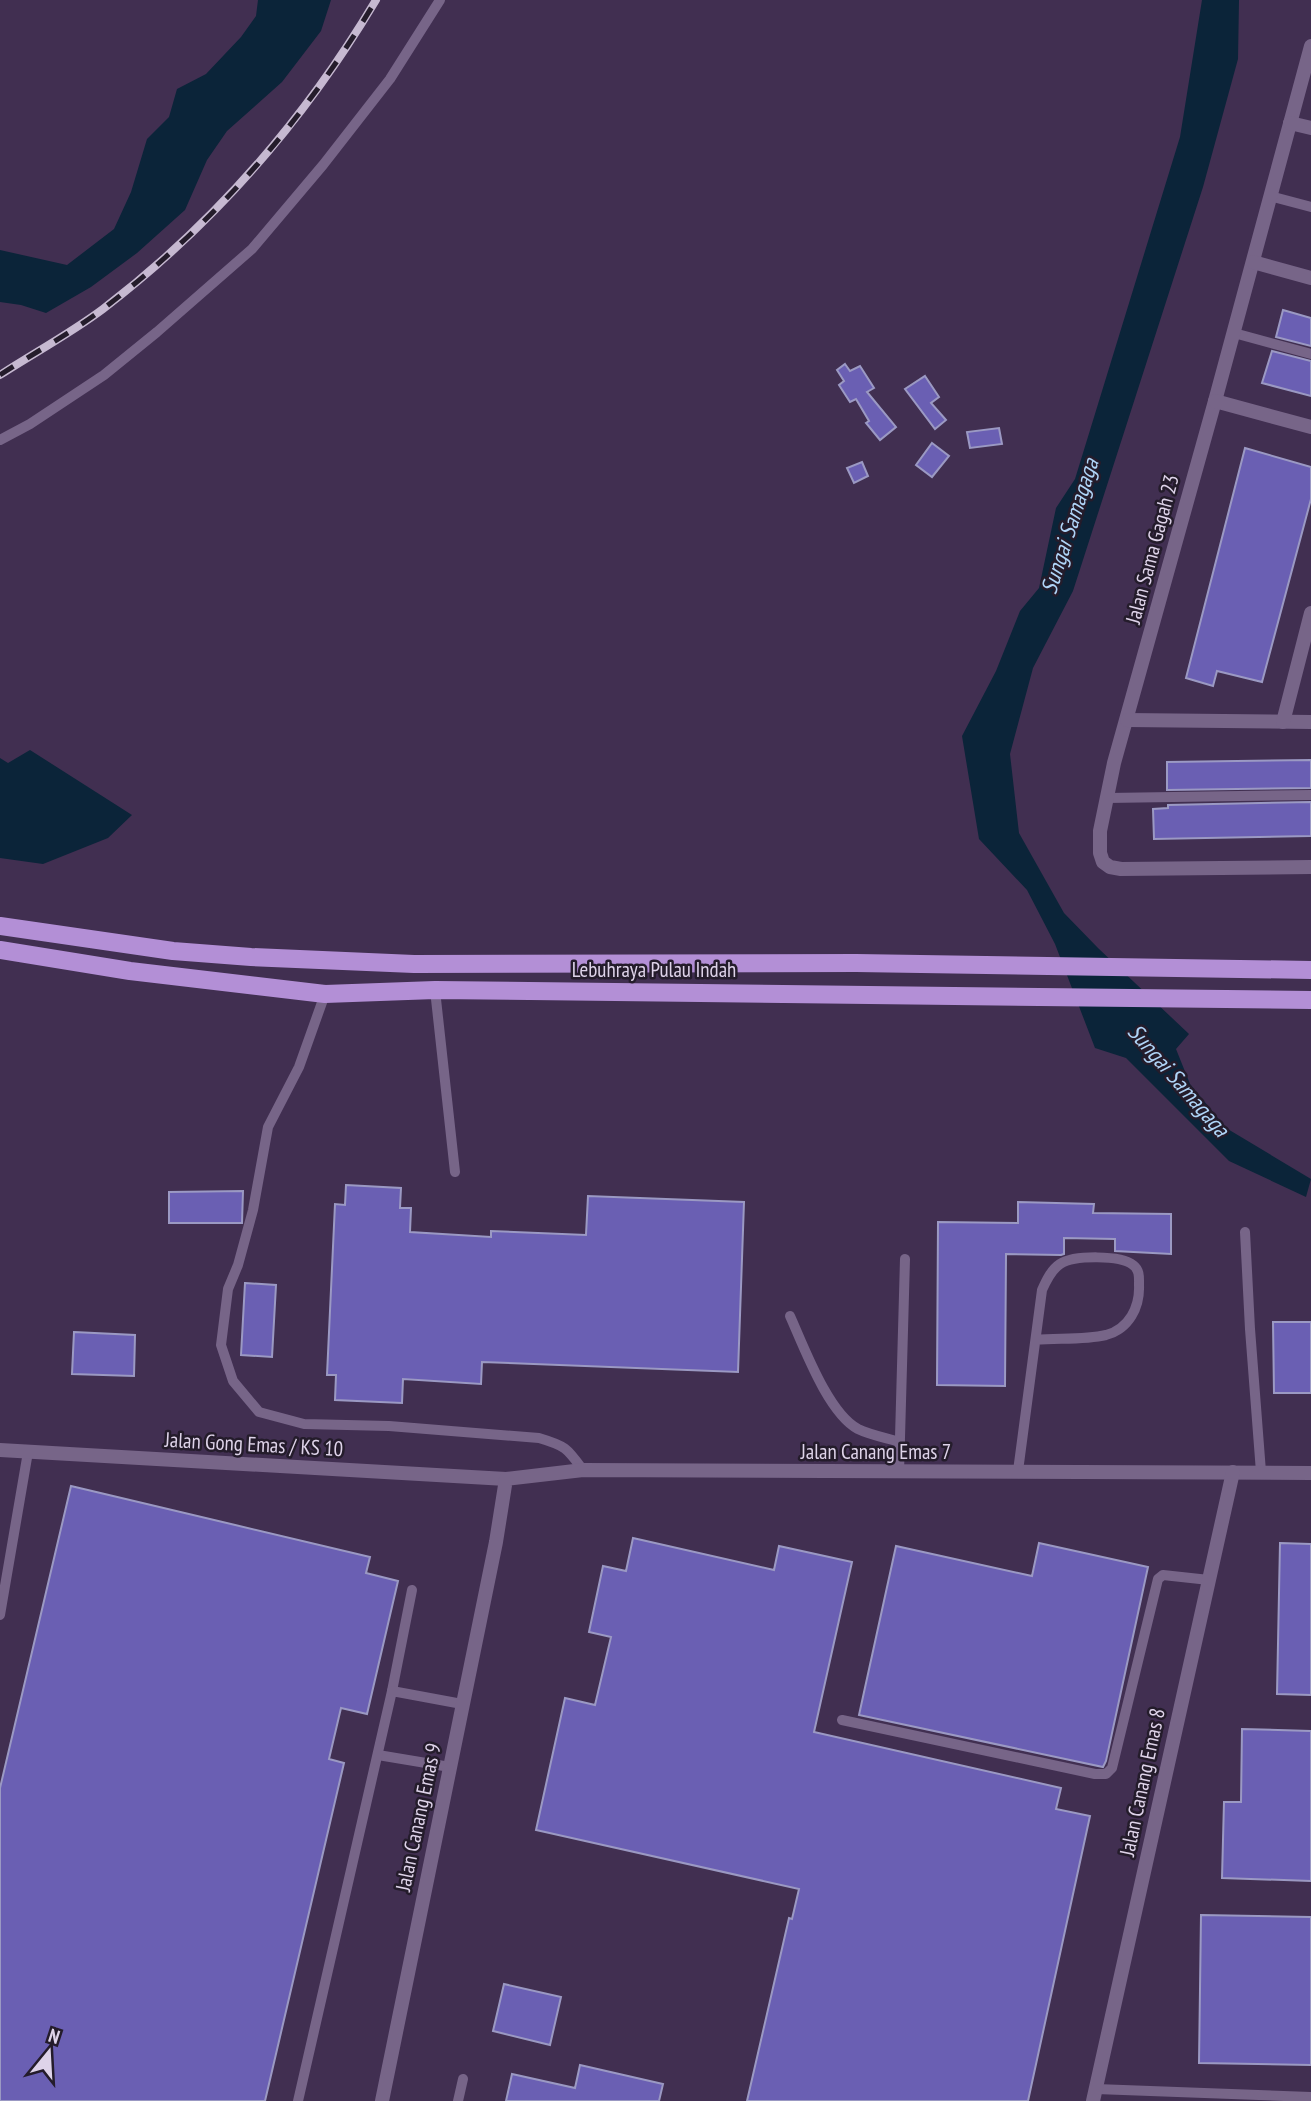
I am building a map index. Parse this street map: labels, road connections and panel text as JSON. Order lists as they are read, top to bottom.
{
  "streets": {
    "main road": ["Lebuhraya Pulau Indah"],
    "street": [
      "Jalan Sama Gagah 23",
      "Jalan Gong Emas / KS 10",
      "Jalan Canang Emas 7",
      "Jalan Canang Emas 8",
      "Jalan Canang Emas 9"
    ]
  },
  "crossings": [
    ["Jalan Gong Emas / KS 10", "Jalan Canang Emas 7"],
    ["Jalan Gong Emas / KS 10", "Jalan Canang Emas 9"],
    ["Jalan Canang Emas 7", "Jalan Canang Emas 8"],
    ["Jalan Canang Emas 7", "Jalan Canang Emas 9"]
  ],
  "water": ["Sungai Samagaga"],
  "north": "top"
}
